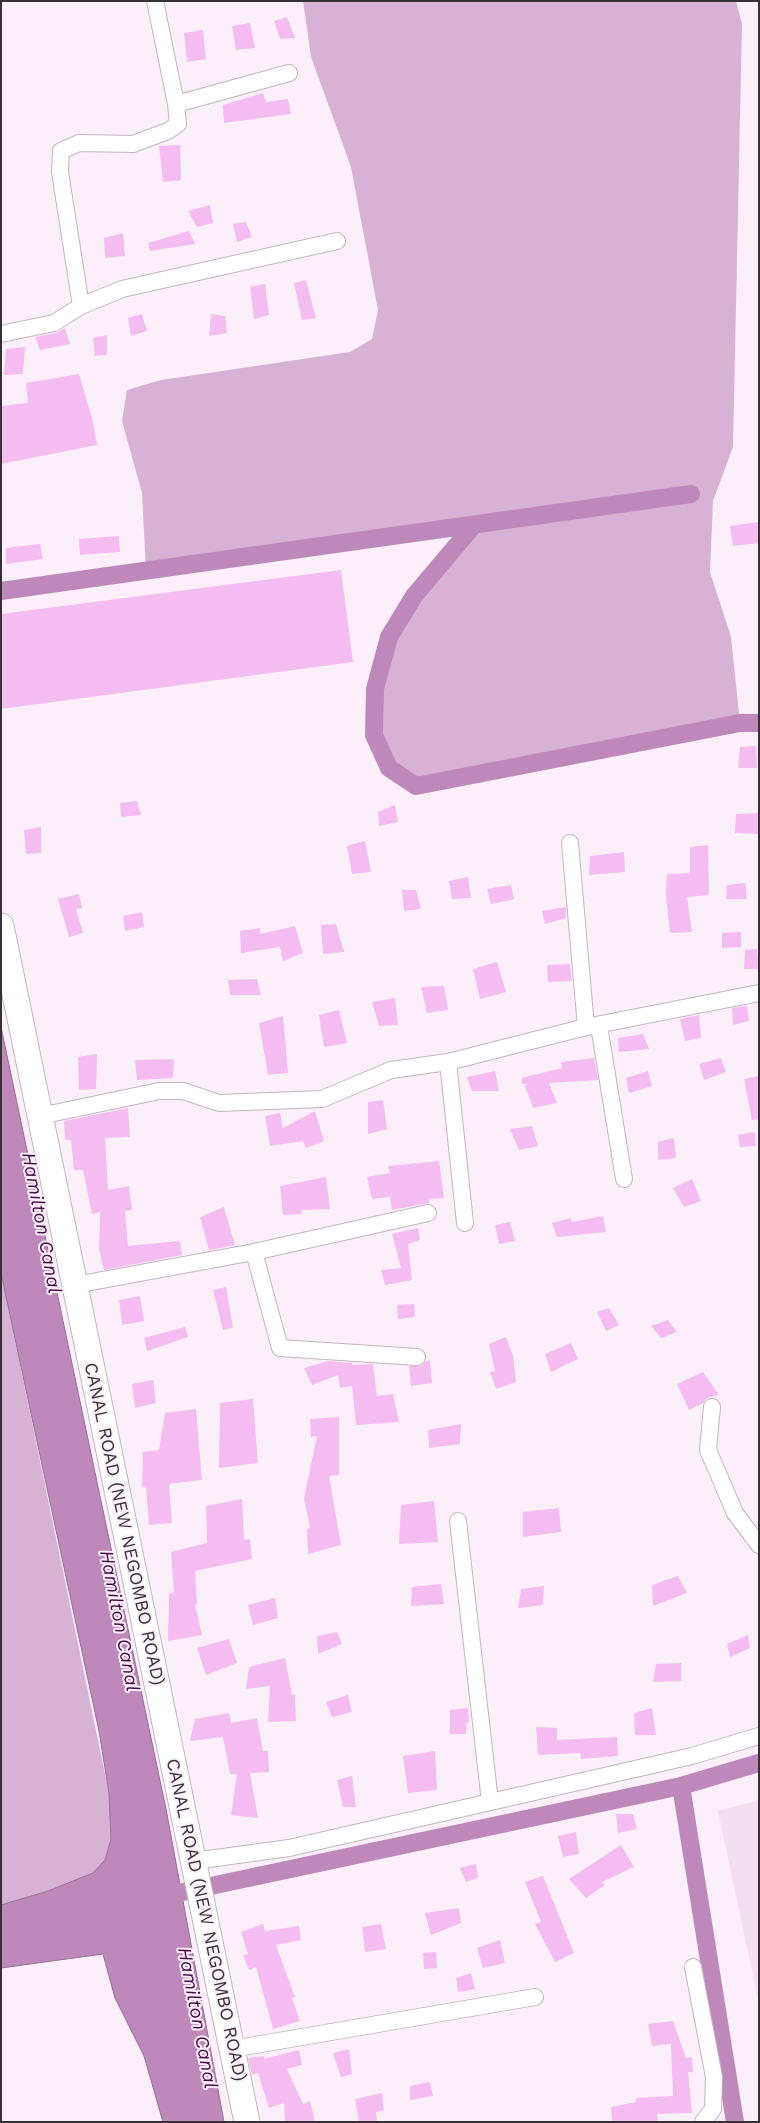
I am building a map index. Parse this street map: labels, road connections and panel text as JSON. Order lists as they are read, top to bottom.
{
  "streets": {
    "main road": ["CANAL ROAD (NEW NEGOMBO ROAD)"]
  },
  "water": ["Hamilton Canal"]
}
